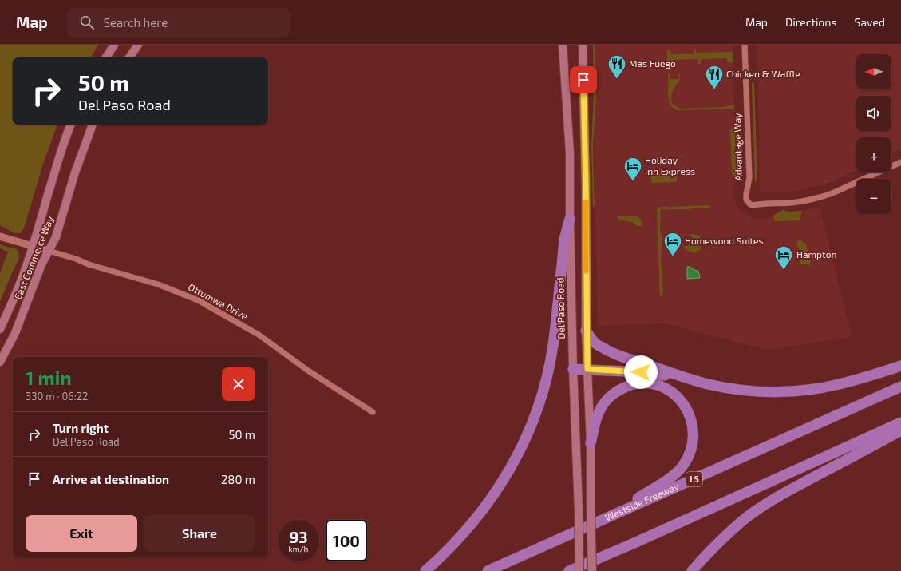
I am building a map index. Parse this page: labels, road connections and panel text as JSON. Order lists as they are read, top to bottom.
{
  "streets": {
    "highway": ["I 5", "Westside Freeway"],
    "main road": ["East Commerce Way", "Del Paso Road"],
    "street": ["Advantage Way", "Ottumwa Drive"]
  },
  "crossings": [
    ["East Commerce Way", "Ottumwa Drive"]
  ],
  "places": {
    "restaurant": ["Mas Fuego", "Chicken & Waffle"],
    "hotel": ["Holiday Inn Express", "Homewood Suites", "Hampton"]
  },
  "north": "left",
  "page": {
    "header": "Map",
    "search": "Search here",
    "nav": ["Map", "Directions", "Saved"],
    "map_buttons": ["+", "−"],
    "turn": ["50 m", "Del Paso Road"],
    "heading": ["1 min", "330 m · 06:22"],
    "list": [
      {
        "name": "Turn right",
        "note": "Del Paso Road",
        "value": "50 m"
      },
      {
        "name": "Arrive at destination",
        "value": "280 m"
      }
    ],
    "buttons": ["Exit", "Share"],
    "speed": "93 km/h",
    "limit": "100"
  }
}
